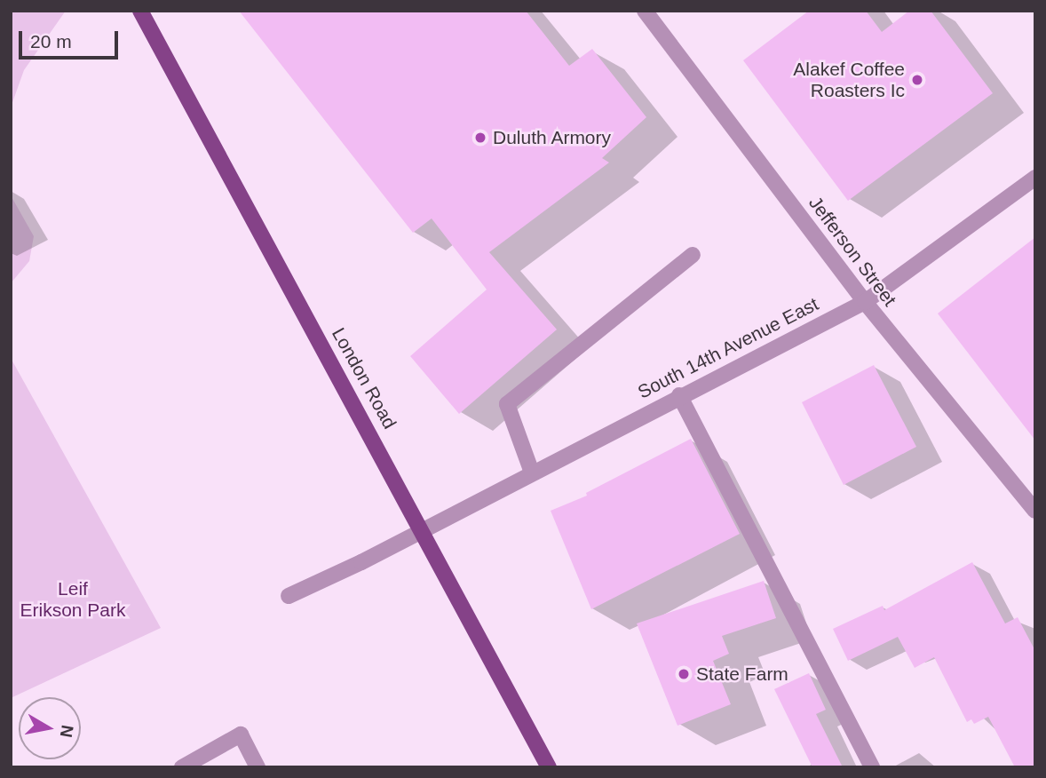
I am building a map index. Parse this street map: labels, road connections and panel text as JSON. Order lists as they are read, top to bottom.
{
  "streets": {
    "main road": ["London Road"],
    "street": ["Jefferson Street", "South 14th Avenue East"]
  },
  "crossings": [
    ["Jefferson Street", "South 14th Avenue East"],
    ["South 14th Avenue East", "London Road"]
  ],
  "parks": ["Leif Erikson Park"],
  "places": ["Alakef Coffee Roasters Ic", "Duluth Armory", "State Farm"],
  "scale_bar": "20 m",
  "north": "right"
}
